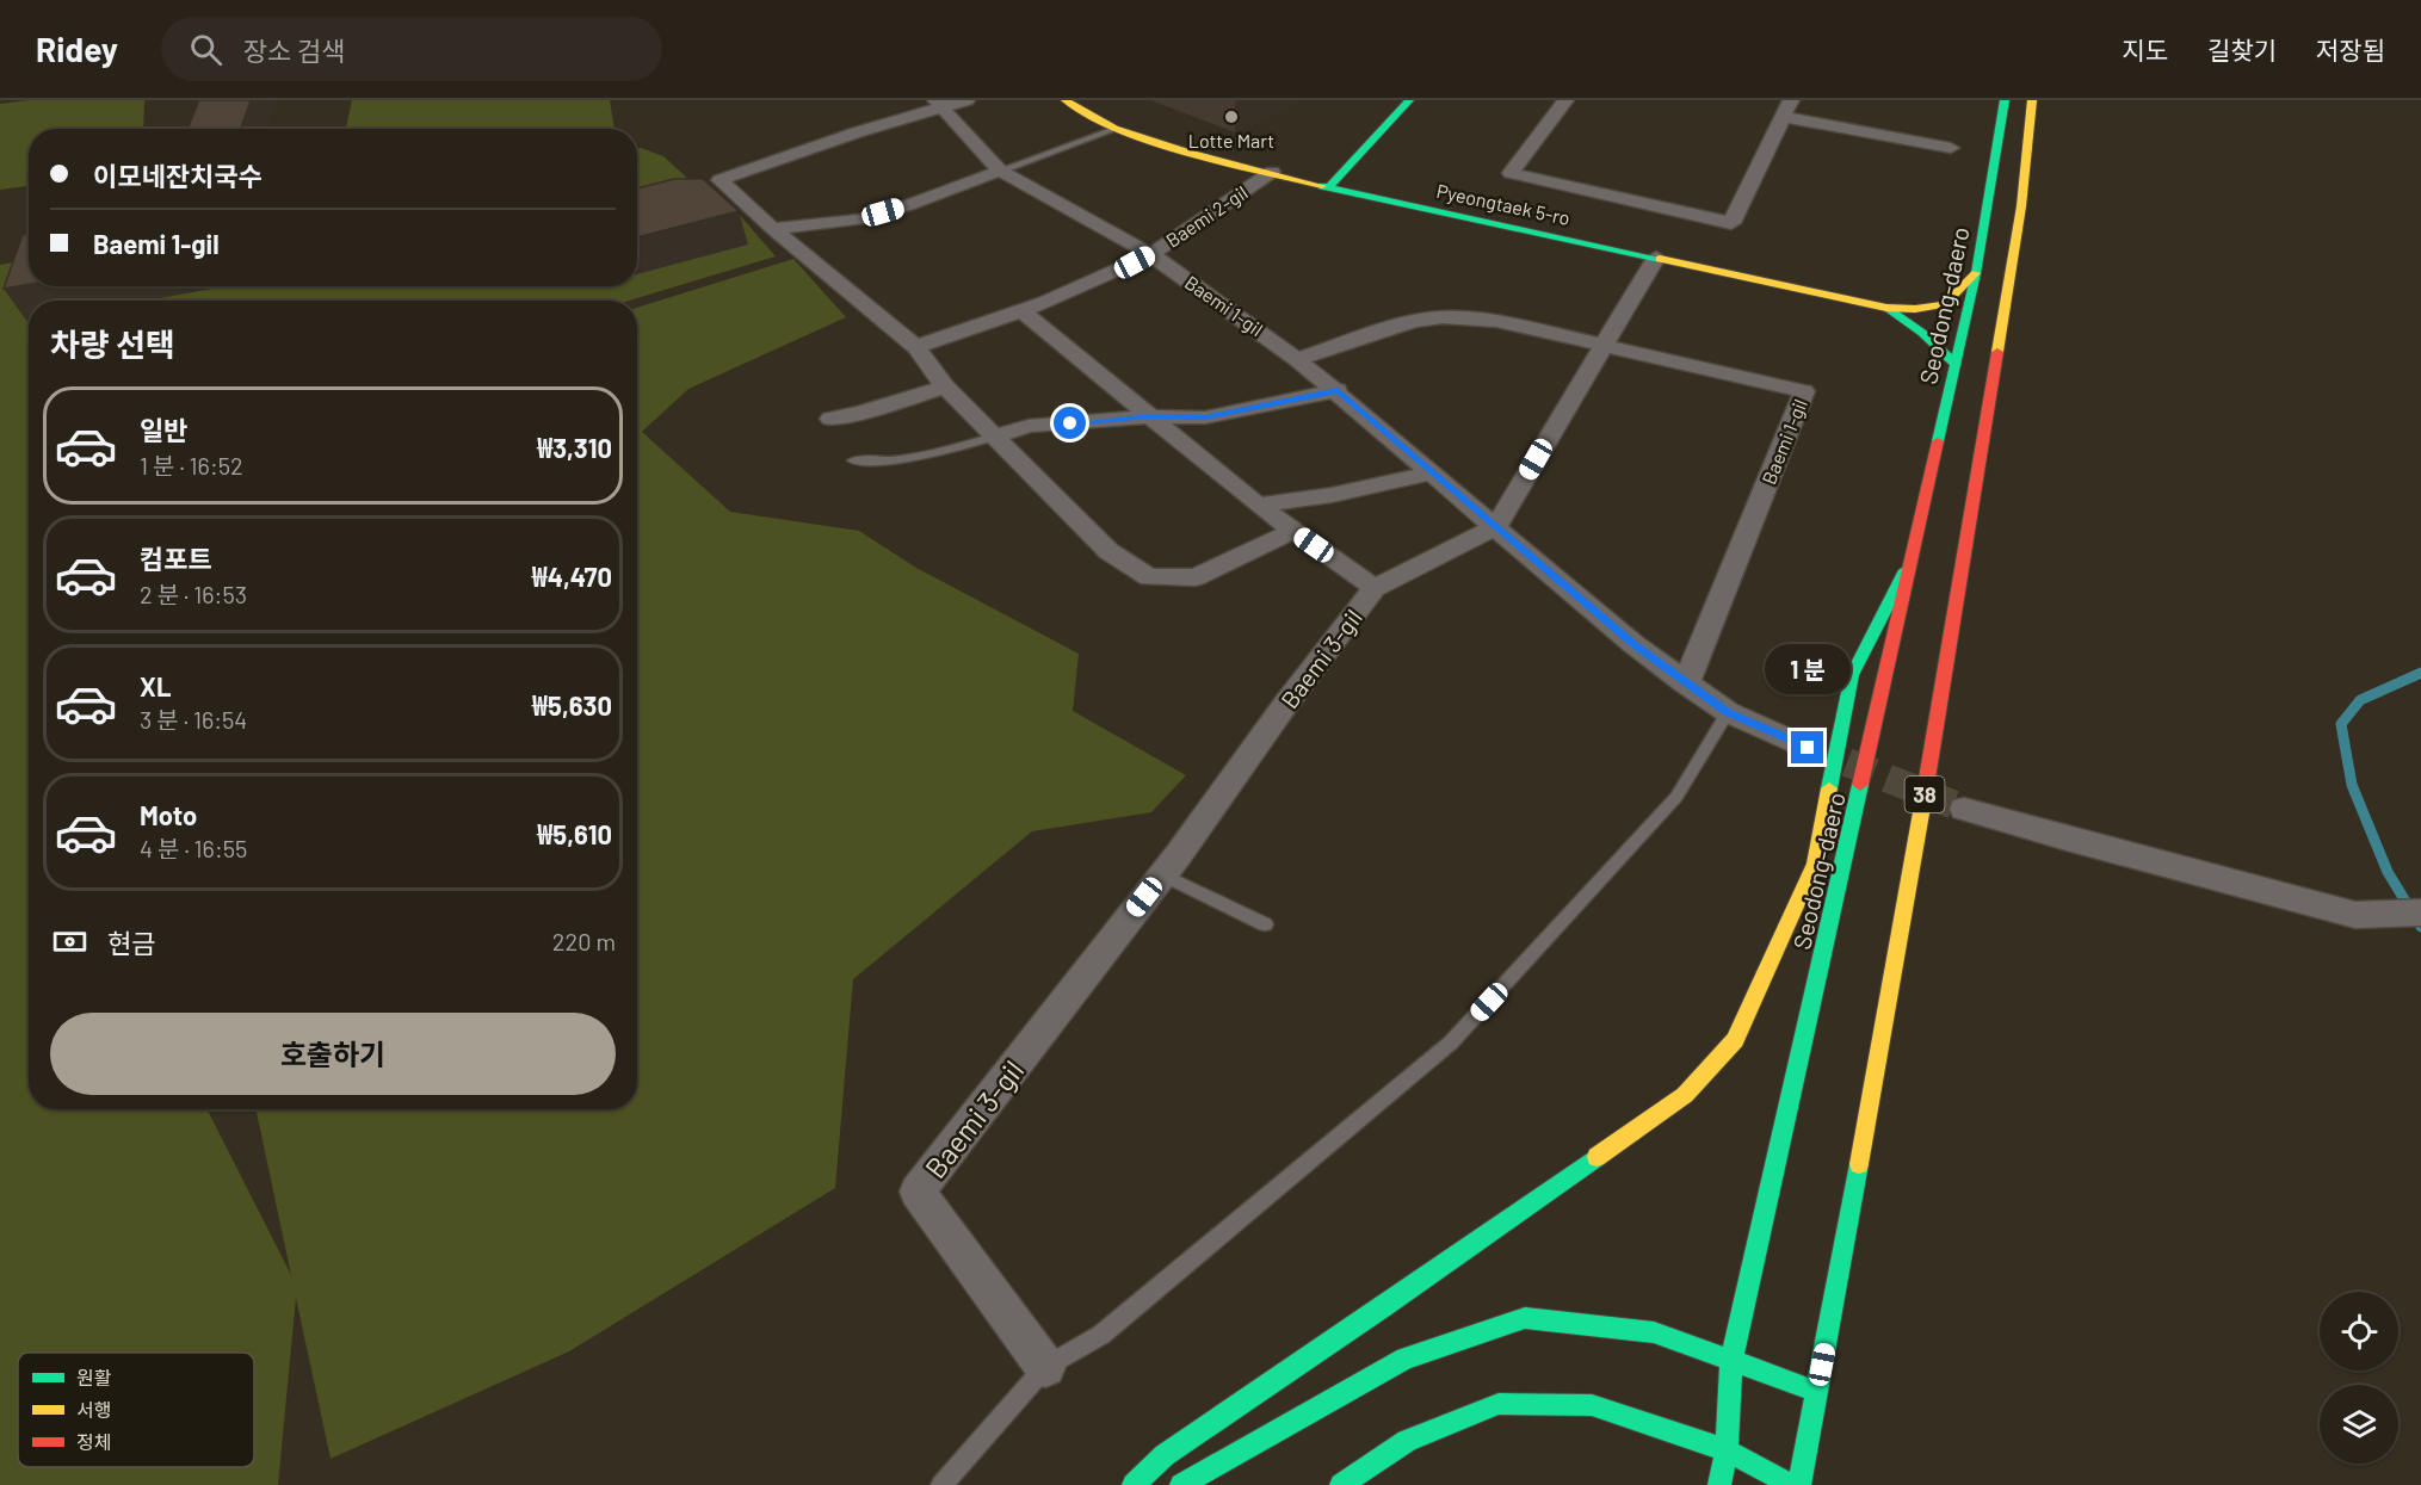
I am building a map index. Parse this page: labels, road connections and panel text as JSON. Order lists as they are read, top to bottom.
{
  "streets": {
    "main road": ["Pyeongtaek 5-ro", "Seodong-daero", "38"],
    "street": ["Baemi 2-gil", "Baemi 1-gil", "Baemi 3-gil"]
  },
  "crossings": [
    ["Pyeongtaek 5-ro", "Baemi 2-gil"],
    ["Baemi 2-gil", "Baemi 1-gil"],
    ["Baemi 1-gil", "Baemi 3-gil"]
  ],
  "places": ["Lotte Mart"],
  "legend": ["원활", "서행", "정체"],
  "page": {
    "header": "Ridey",
    "search": "장소 검색",
    "nav": ["지도", "길찾기", "저장됨"],
    "banner": ["이모네잔치국수", "Baemi 1-gil"],
    "heading": "차량 선택",
    "list": [
      {
        "name": "일반",
        "note": "1 분 · 16:52",
        "value": "₩3,310"
      },
      {
        "name": "컴포트",
        "note": "2 분 · 16:53",
        "value": "₩4,470"
      },
      {
        "name": "XL",
        "note": "3 분 · 16:54",
        "value": "₩5,630"
      },
      {
        "name": "Moto",
        "note": "4 분 · 16:55",
        "value": "₩5,610"
      }
    ],
    "bubble": "1 분",
    "pay": ["현금", "220 m"],
    "buttons": "호출하기"
  }
}
